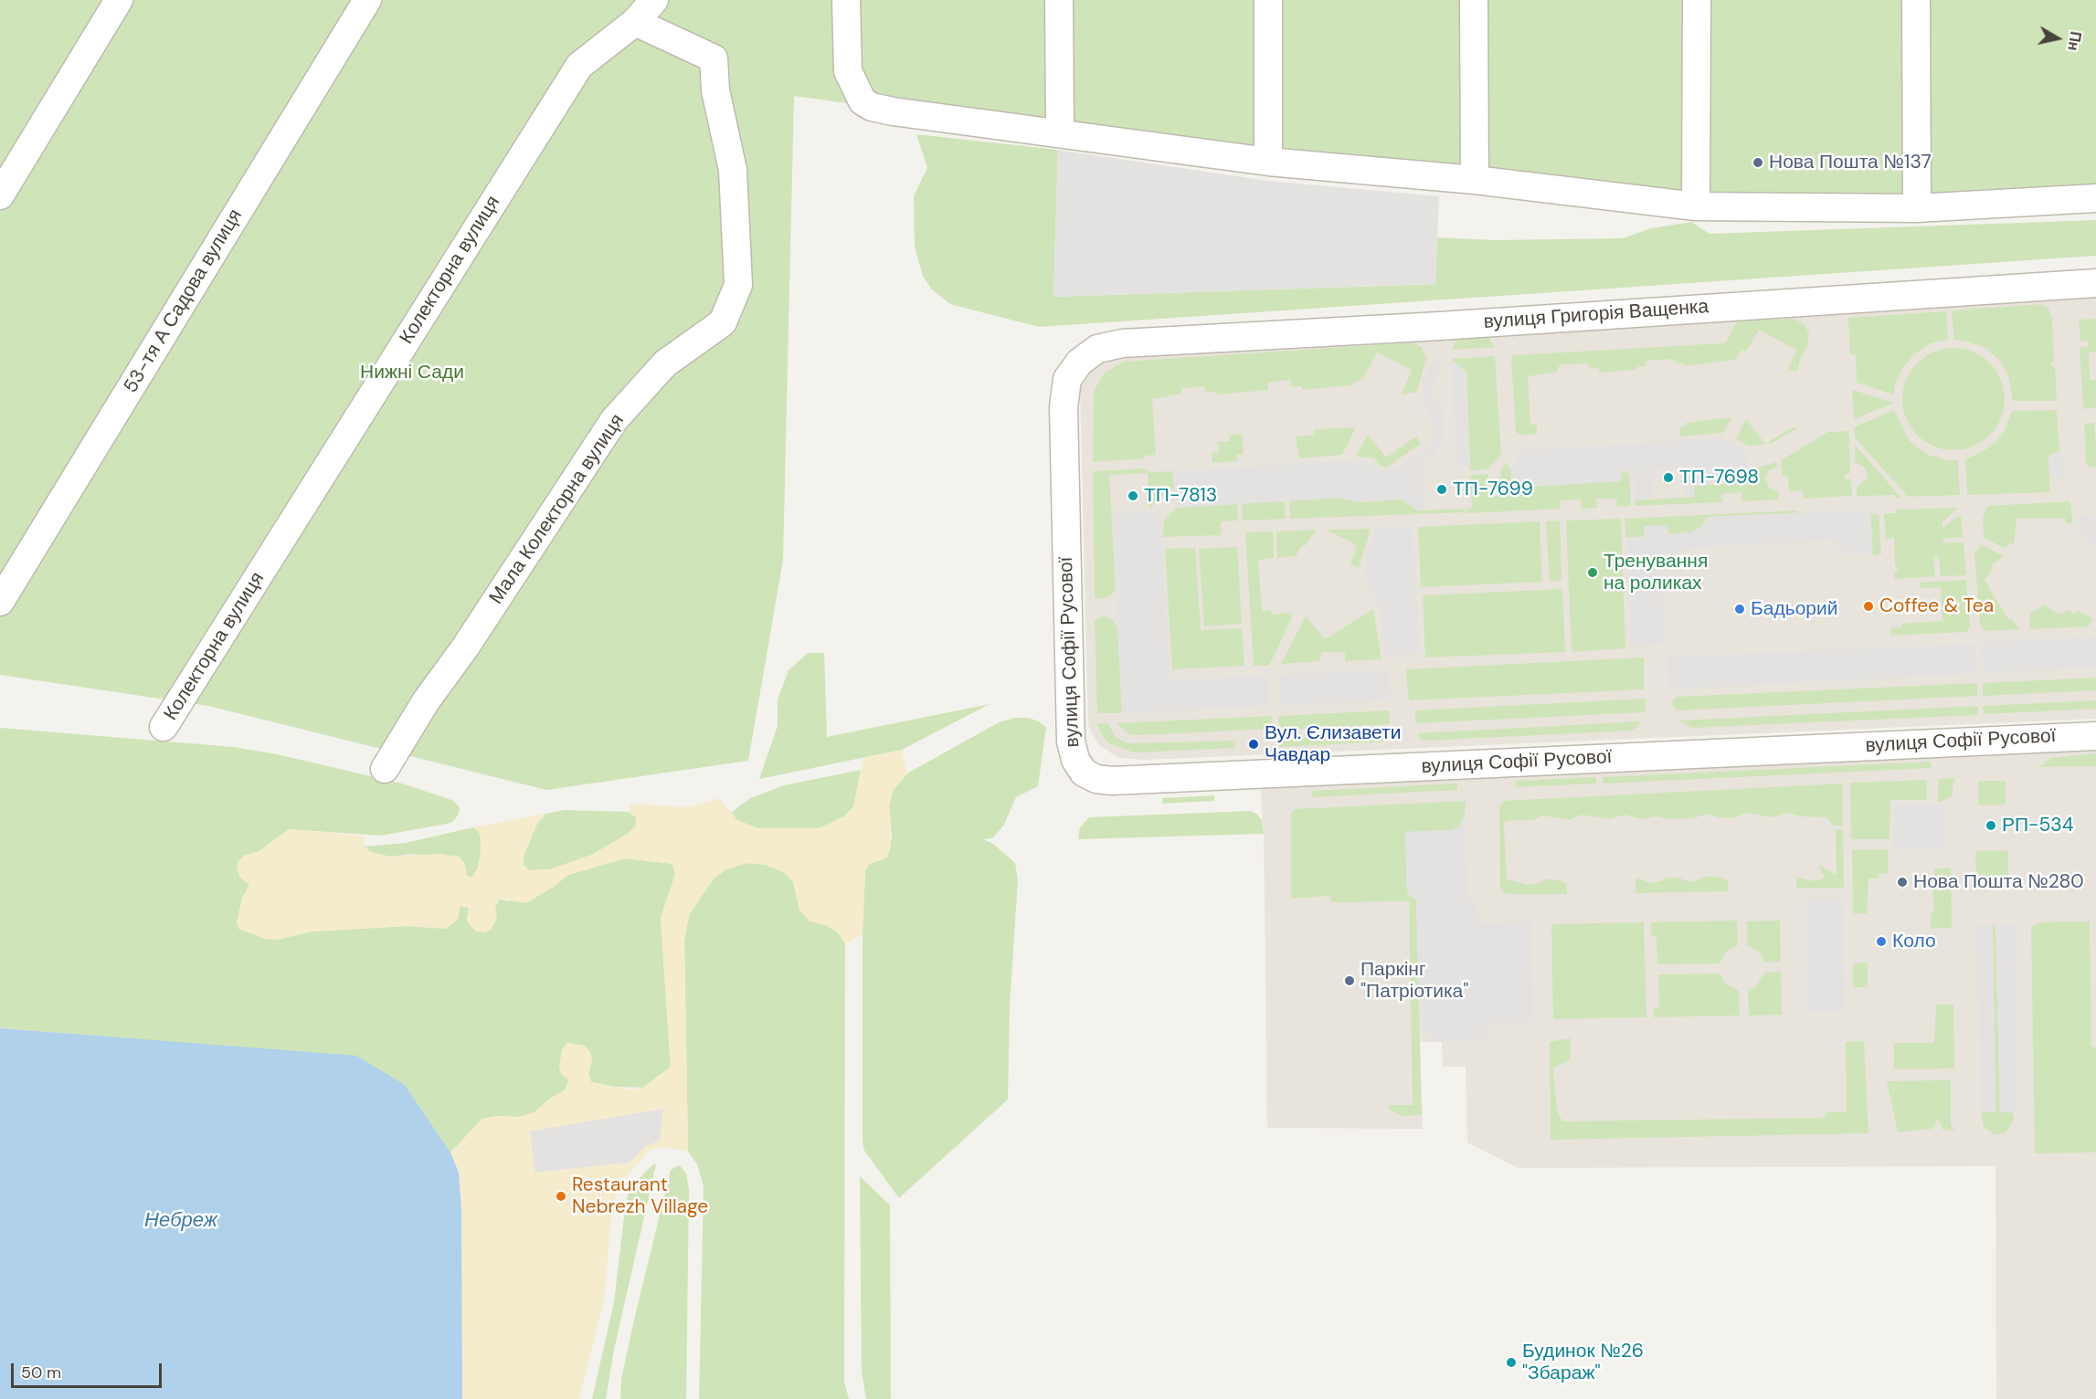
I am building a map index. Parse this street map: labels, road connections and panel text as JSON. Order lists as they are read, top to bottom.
{
  "streets": {
    "street": [
      "Колекторна вулиця",
      "53-тя А Садова вулиця",
      "вулиця Григорія Ващенка",
      "Мала Колекторна вулиця",
      "вулиця Софії Русової"
    ]
  },
  "crossings": [
    ["Колекторна вулиця", "Мала Колекторна вулиця"],
    ["вулиця Григорія Ващенка", "вулиця Софії Русової"]
  ],
  "water": ["Небреж"],
  "parks": ["Нижні Сади"],
  "places": [
    "Нова Пошта №137",
    "ТП-7698",
    "ТП-7699",
    "ТП-7813",
    "Тренування на роликах",
    "Coffee & Tea",
    "Бадьорий",
    "Вул. Єлизавети Чавдар",
    "РП-534",
    "Нова Пошта №280",
    "Коло",
    "Паркінг \"Патріотика\"",
    "Restaurant Nebrezh Village",
    "Будинок №26 \"Збараж\""
  ],
  "scale_bar": "50 m",
  "north": "right"
}
